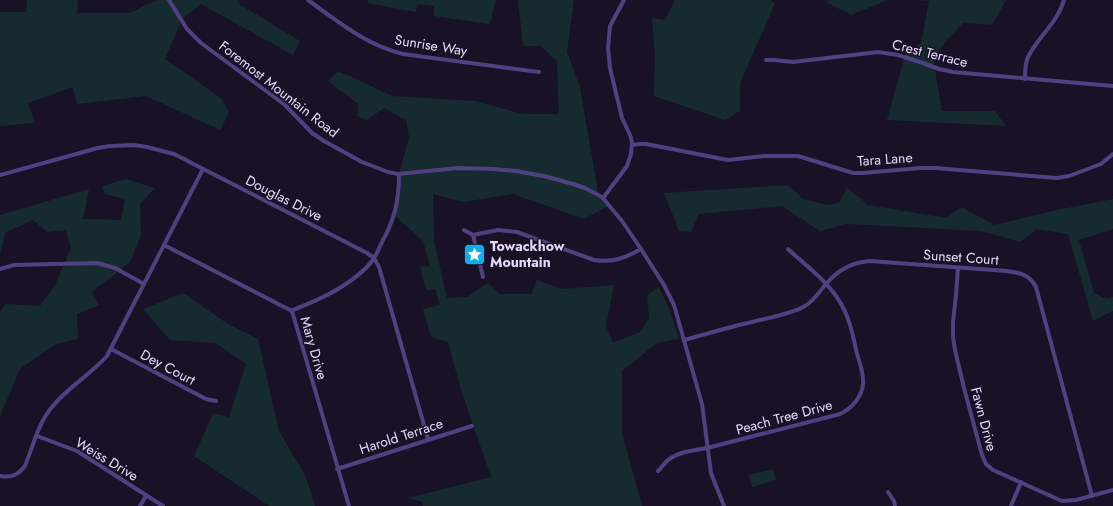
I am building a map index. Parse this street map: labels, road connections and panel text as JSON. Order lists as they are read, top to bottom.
{
  "streets": {
    "street": [
      "Sunrise Way",
      "Crest Terrace",
      "Foremost Mountain Road",
      "Tara Lane",
      "Douglas Drive",
      "Sunset Court",
      "Mary Drive",
      "Dey Court",
      "Peach Tree Drive",
      "Fawn Drive",
      "Harold Terrace",
      "Weiss Drive"
    ]
  },
  "crossings": [
    ["Foremost Mountain Road", "Sunset Court"],
    ["Foremost Mountain Road", "Peach Tree Drive"],
    ["Sunset Court", "Peach Tree Drive"],
    ["Sunset Court", "Fawn Drive"],
    ["Mary Drive", "Harold Terrace"]
  ],
  "places": {
    "place": ["Towackhow Mountain"]
  }
}
